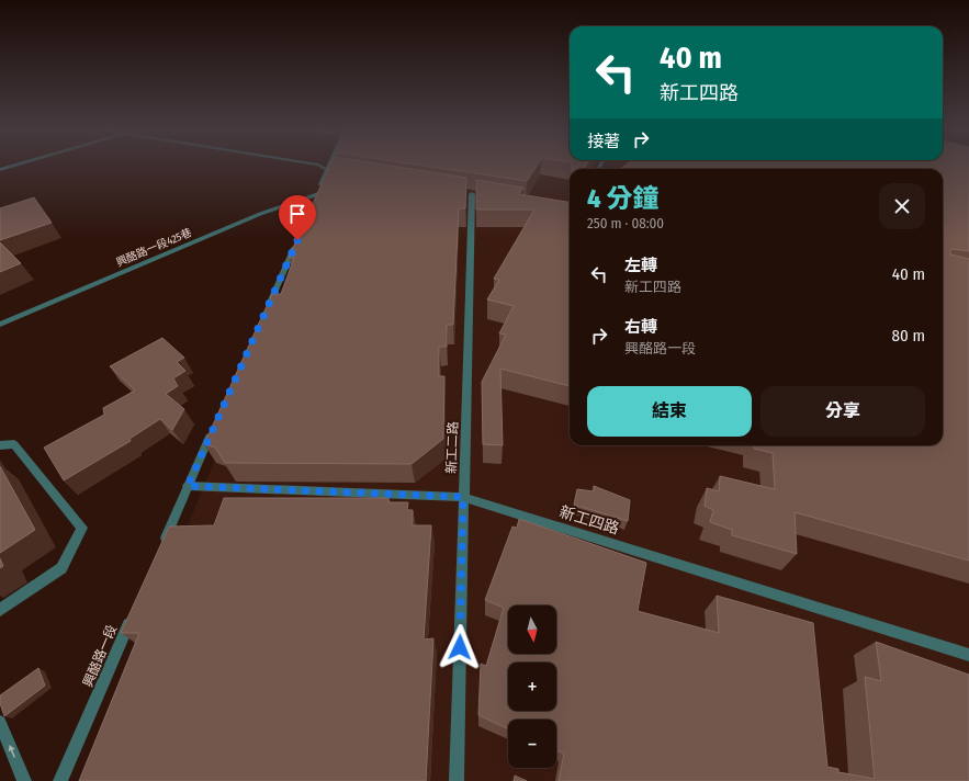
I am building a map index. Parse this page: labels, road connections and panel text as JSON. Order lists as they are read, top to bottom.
{
  "streets": {
    "street": [
      "興酪路一段425巷",
      "新工二路",
      "新工四路",
      "興酪路一段"
    ]
  },
  "crossings": [
    ["新工二路", "新工四路"]
  ],
  "north": "bottom",
  "page": {
    "turn": ["40 m", "新工四路"],
    "then": "接著",
    "heading": ["4 分鐘", "250 m · 08:00"],
    "list": [
      {
        "name": "左轉",
        "note": "新工四路",
        "value": "40 m"
      },
      {
        "name": "右轉",
        "note": "興酪路一段",
        "value": "80 m"
      }
    ],
    "buttons": ["結束", "分享"],
    "map_buttons": ["+", "−"]
  }
}
